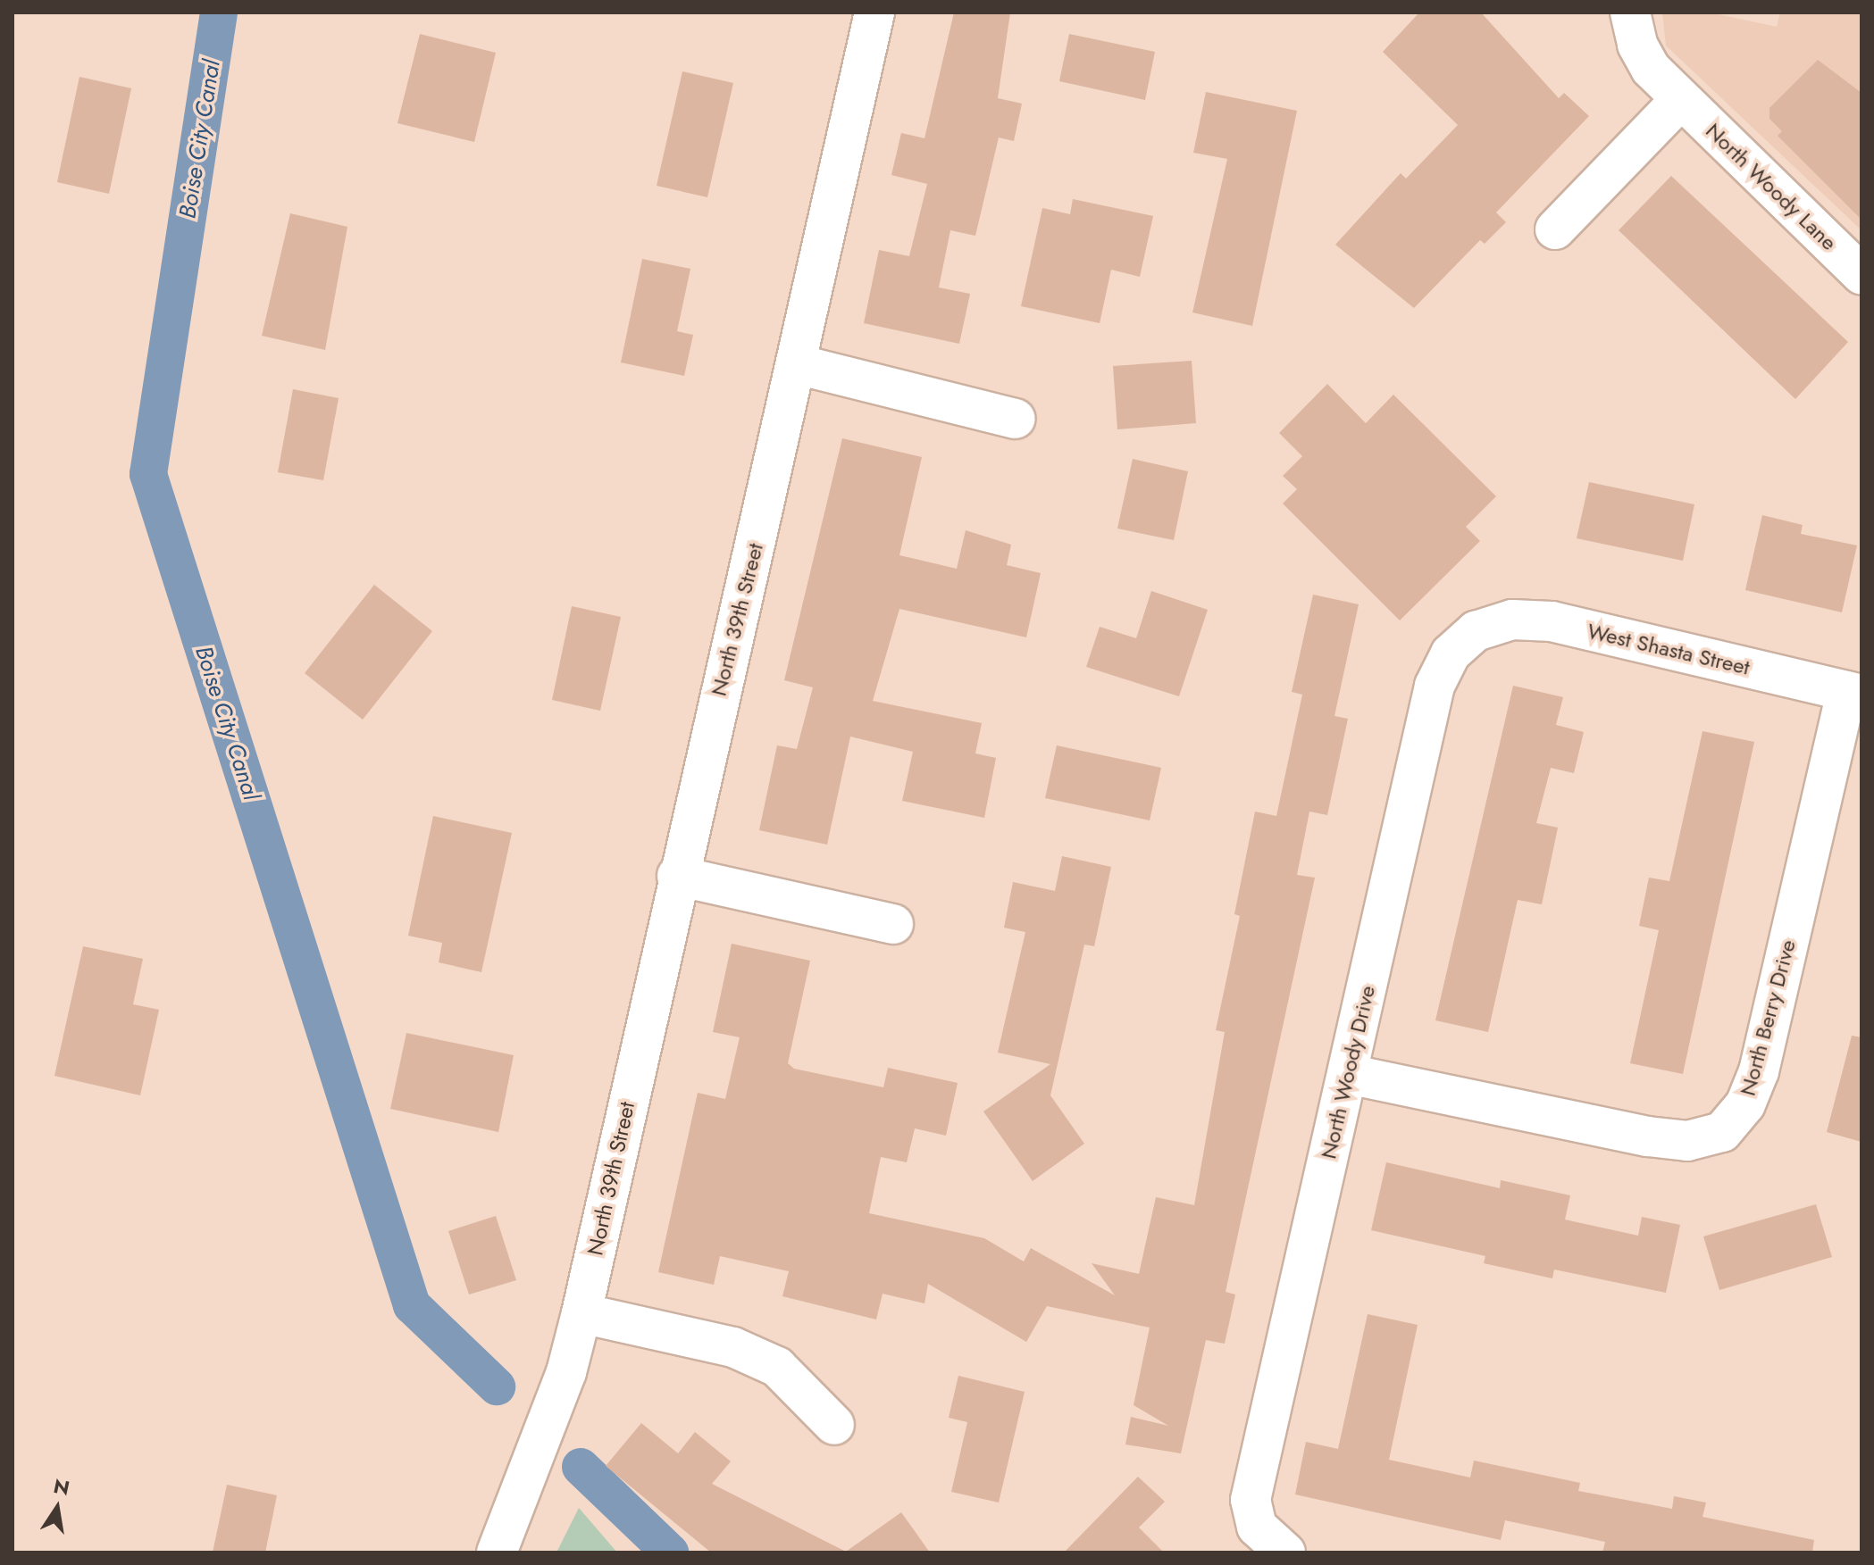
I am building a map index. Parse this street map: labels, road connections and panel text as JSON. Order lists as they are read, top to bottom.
{
  "streets": {
    "street": [
      "North Woody Lane",
      "North 39th Street",
      "West Shasta Street",
      "North Berry Drive",
      "North Woody Drive"
    ]
  },
  "crossings": [
    ["West Shasta Street", "North Berry Drive"],
    ["West Shasta Street", "North Woody Drive"],
    ["North Berry Drive", "North Woody Drive"]
  ],
  "water": ["Boise City Canal"],
  "north": "top"
}
